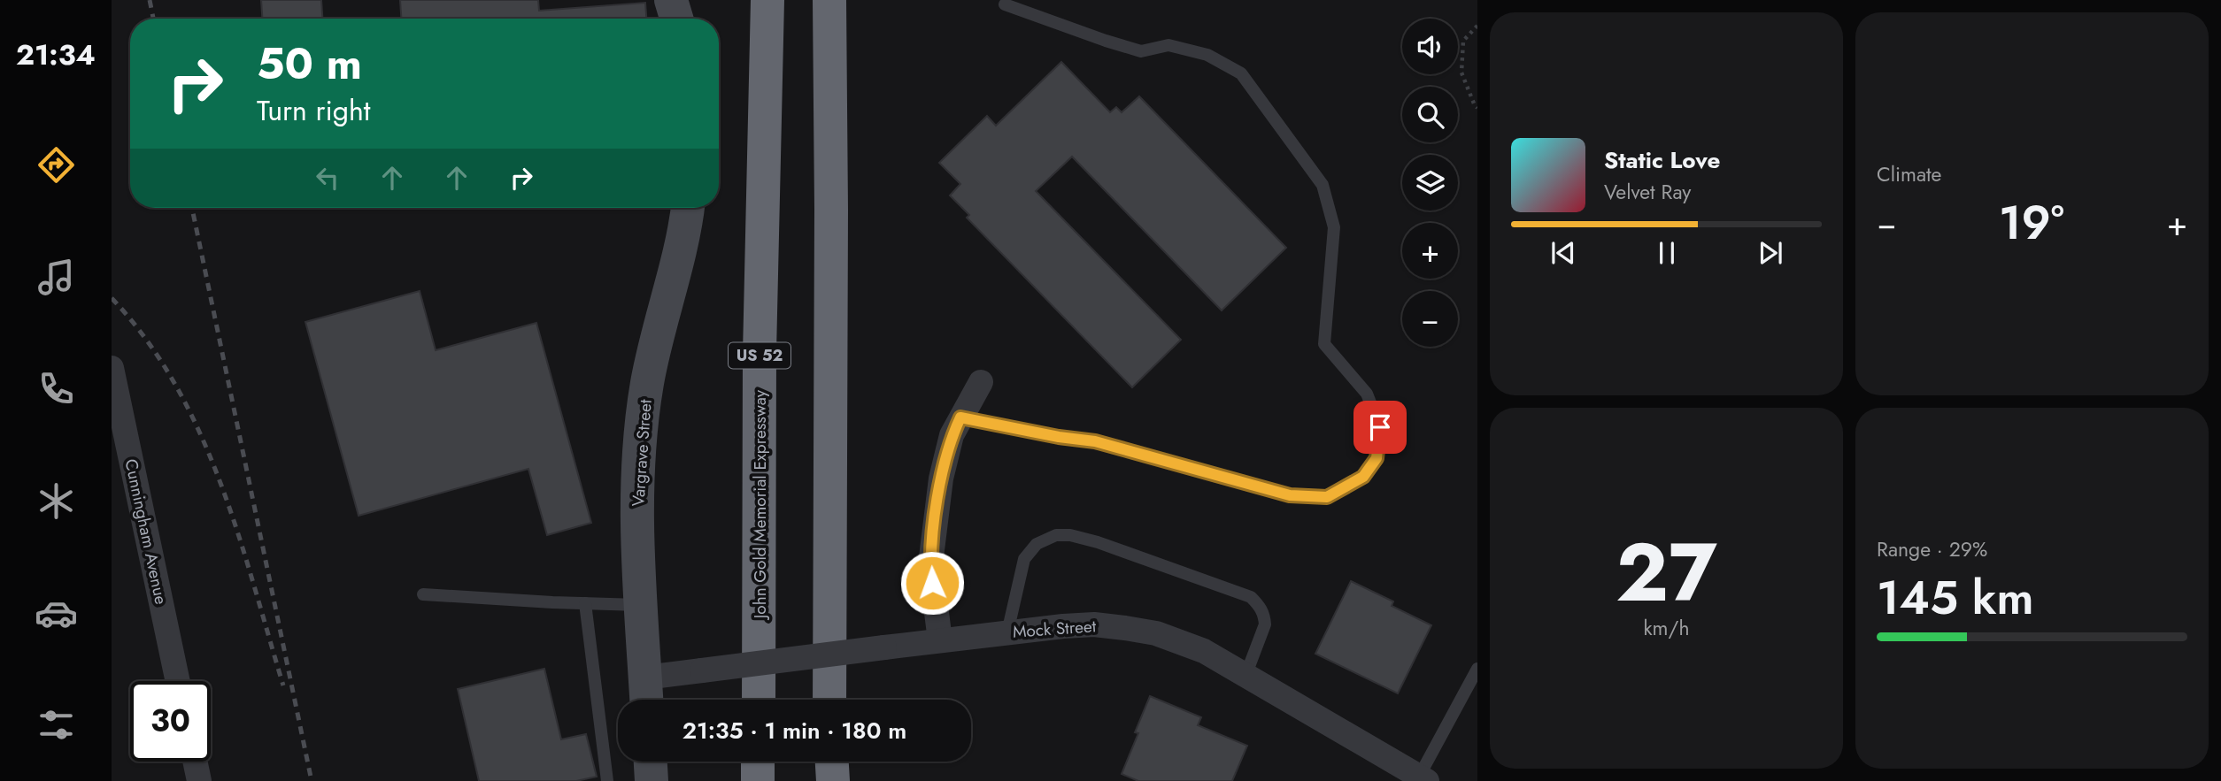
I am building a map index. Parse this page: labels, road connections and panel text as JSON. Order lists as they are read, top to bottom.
{
  "streets": {
    "highway": ["US 52", "John Gold Memorial Expressway"],
    "street": ["Vargrave Street", "Cunningham Avenue", "Mock Street"]
  },
  "crossings": [
    ["Vargrave Street", "Mock Street"]
  ],
  "page": {
    "tabs": "21:34",
    "tile": [
      "Climate",
      ["27", "km/h"],
      ["Range · 29%", "145 km"]
    ],
    "map_buttons": ["+", "−"],
    "turn": ["50 m", "Turn right"],
    "song": ["Static Love", "Velvet Ray"],
    "heat": ["−", "19°", "+"],
    "limit": "30",
    "trip": "21:35 · 1 min · 180 m"
  }
}
